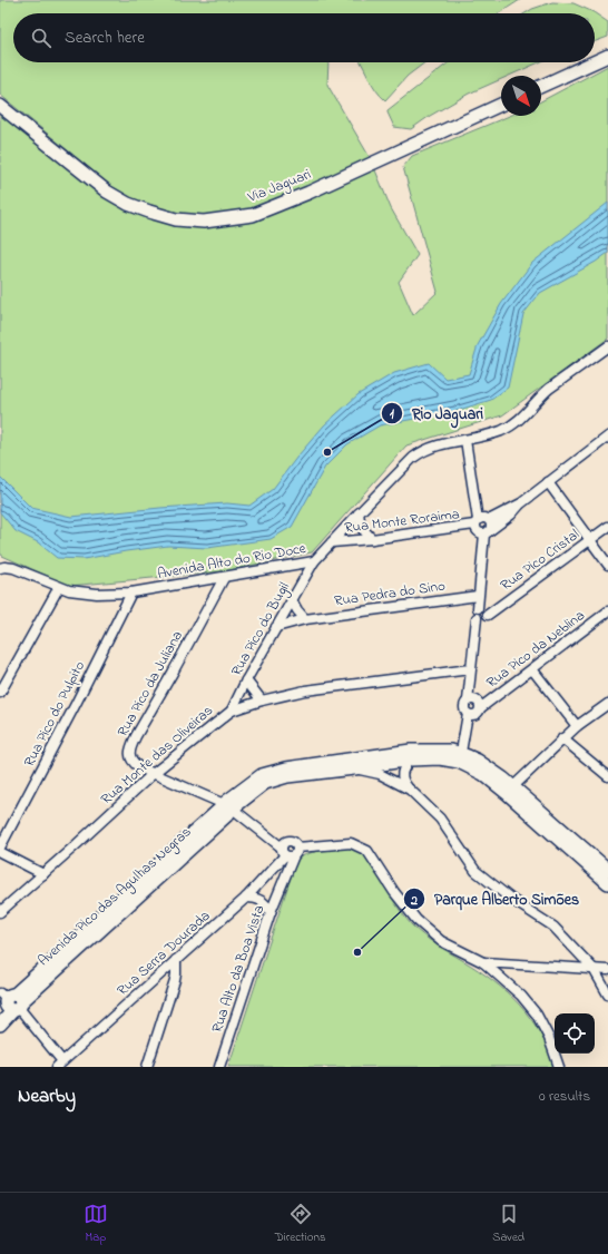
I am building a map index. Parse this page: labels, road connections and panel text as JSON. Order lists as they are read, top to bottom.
{
  "streets": {
    "street": [
      "Via Jaguari",
      "Rua Monte Roraima",
      "Rua Pico Cristal",
      "Avenida Alto do Rio Doce",
      "Rua Pedra do Sino",
      "Rua Pico do Bugil",
      "Rua Pico da Neblina",
      "Rua Pico da Juliana",
      "Rua Pico do Pulpito",
      "Rua Monte das Oliveiras",
      "Avenida Pico das Agulhas Negras",
      "Rua Serra Dourada",
      "Rua Alto da Boa Vista"
    ]
  },
  "crossings": [
    ["Rua Monte Roraima", "Avenida Alto do Rio Doce"],
    ["Avenida Alto do Rio Doce", "Rua Pico do Bugil"],
    ["Avenida Alto do Rio Doce", "Rua Pico da Juliana"],
    ["Avenida Alto do Rio Doce", "Rua Pico do Pulpito"],
    ["Rua Pedra do Sino", "Rua Pico do Bugil"],
    ["Rua Pico do Bugil", "Rua Monte das Oliveiras"],
    ["Rua Pico da Juliana", "Rua Monte das Oliveiras"],
    ["Rua Pico da Juliana", "Avenida Pico das Agulhas Negras"],
    ["Rua Pico da Juliana", "Rua Serra Dourada"],
    ["Rua Pico da Juliana", "Rua Alto da Boa Vista"],
    ["Rua Serra Dourada", "Rua Alto da Boa Vista"]
  ],
  "places": ["Rio Jaguari", "Parque Alberto Simões"],
  "north": "bottom right",
  "page": {
    "search": "Search here",
    "heading": ["Nearby", "0 results"],
    "nav": ["Map", "Directions", "Saved"]
  }
}
